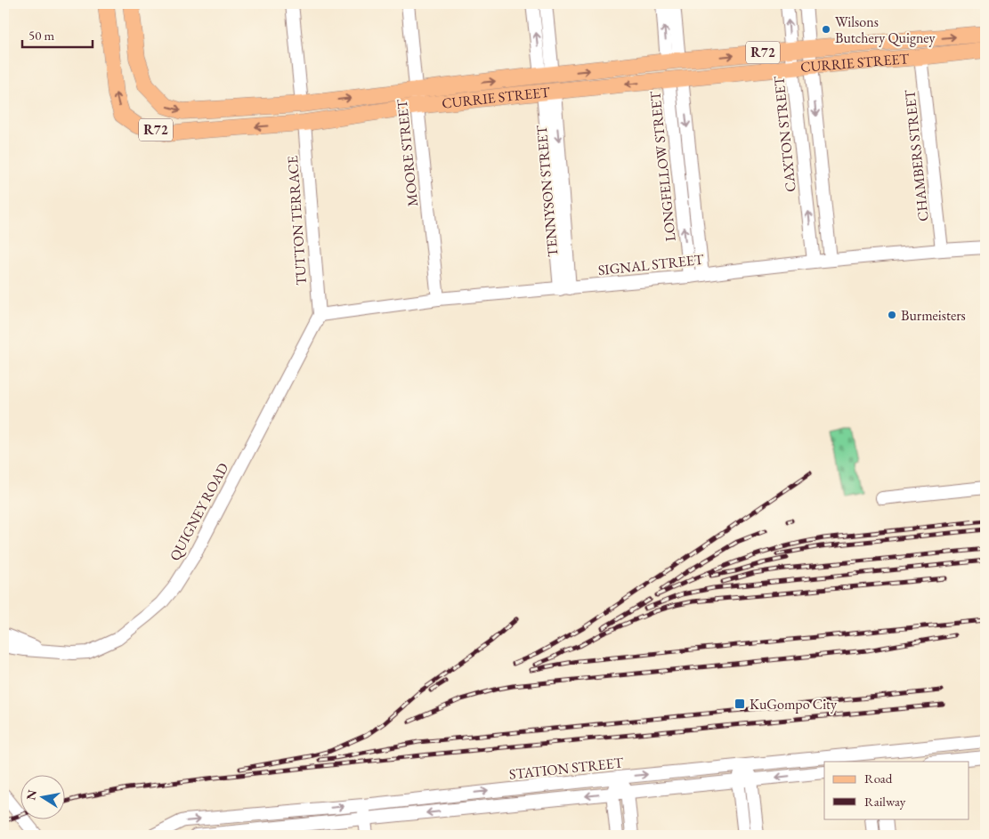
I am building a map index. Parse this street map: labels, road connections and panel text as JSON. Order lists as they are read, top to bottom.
{
  "streets": {
    "main road": ["R72", "CURRIE STREET"],
    "street": [
      "CAXTON STREET",
      "MOORE STREET",
      "CHAMBERS STREET",
      "LONGFELLOW STREET",
      "TENNYSON STREET",
      "TUTTON TERRACE",
      "SIGNAL STREET",
      "QUIGNEY ROAD",
      "STATION STREET"
    ]
  },
  "crossings": [
    ["CURRIE STREET", "CAXTON STREET"],
    ["CURRIE STREET", "MOORE STREET"],
    ["CURRIE STREET", "CHAMBERS STREET"],
    ["CURRIE STREET", "LONGFELLOW STREET"],
    ["CURRIE STREET", "TENNYSON STREET"],
    ["CURRIE STREET", "TUTTON TERRACE"],
    ["CAXTON STREET", "SIGNAL STREET"],
    ["MOORE STREET", "SIGNAL STREET"],
    ["CHAMBERS STREET", "SIGNAL STREET"],
    ["LONGFELLOW STREET", "SIGNAL STREET"],
    ["TENNYSON STREET", "SIGNAL STREET"],
    ["TUTTON TERRACE", "SIGNAL STREET"],
    ["TUTTON TERRACE", "QUIGNEY ROAD"],
    ["SIGNAL STREET", "QUIGNEY ROAD"]
  ],
  "places": {
    "other": ["Wilsons Butchery Quigney", "Burmeisters"],
    "transit": ["KuGompo City"]
  },
  "legend": ["Road", "Railway"],
  "scale_bar": "50 m",
  "north": "left"
}
